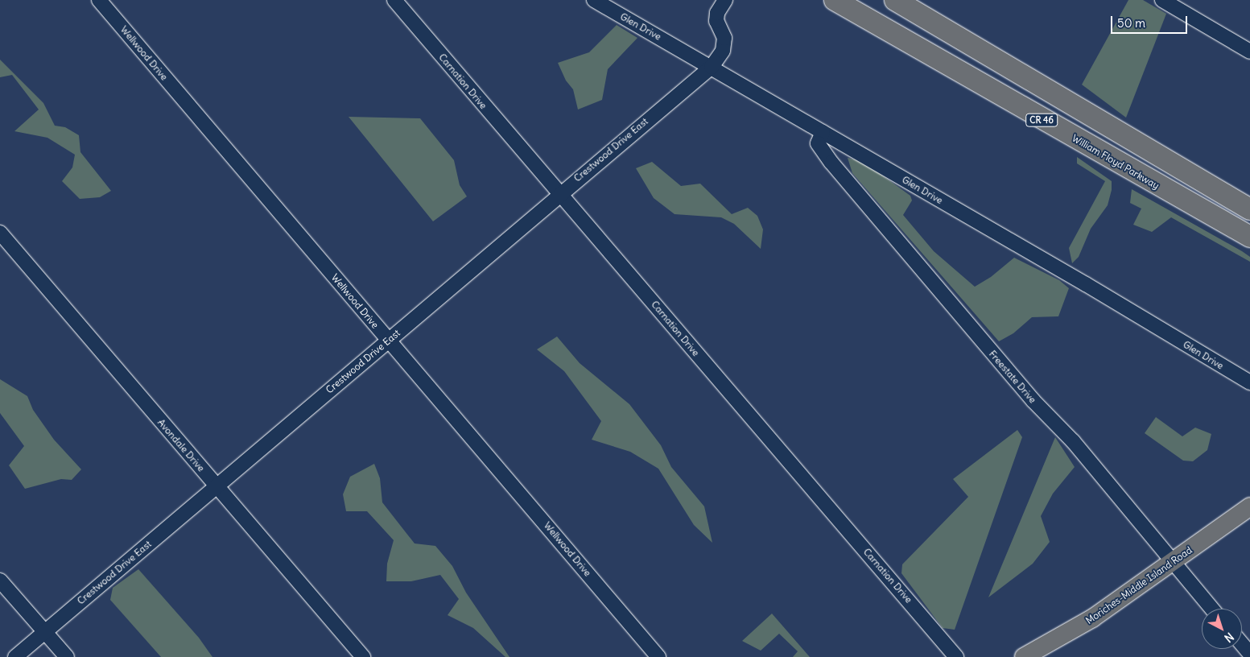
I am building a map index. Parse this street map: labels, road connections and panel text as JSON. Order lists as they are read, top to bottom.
{
  "streets": {
    "highway": ["CR 46", "William Floyd Parkway"],
    "main road": ["Moriches-Middle Island Road"],
    "street": [
      "Glen Drive",
      "Wellwood Drive",
      "Carnation Drive",
      "Crestwood Drive East",
      "Freestate Drive",
      "Avondale Drive"
    ]
  },
  "crossings": [
    ["Glen Drive", "Crestwood Drive East"],
    ["Glen Drive", "Freestate Drive"],
    ["Wellwood Drive", "Crestwood Drive East"],
    ["Carnation Drive", "Crestwood Drive East"],
    ["Crestwood Drive East", "Avondale Drive"],
    ["Freestate Drive", "Moriches-Middle Island Road"]
  ],
  "scale_bar": "50 m",
  "north": "bottom right"
}
